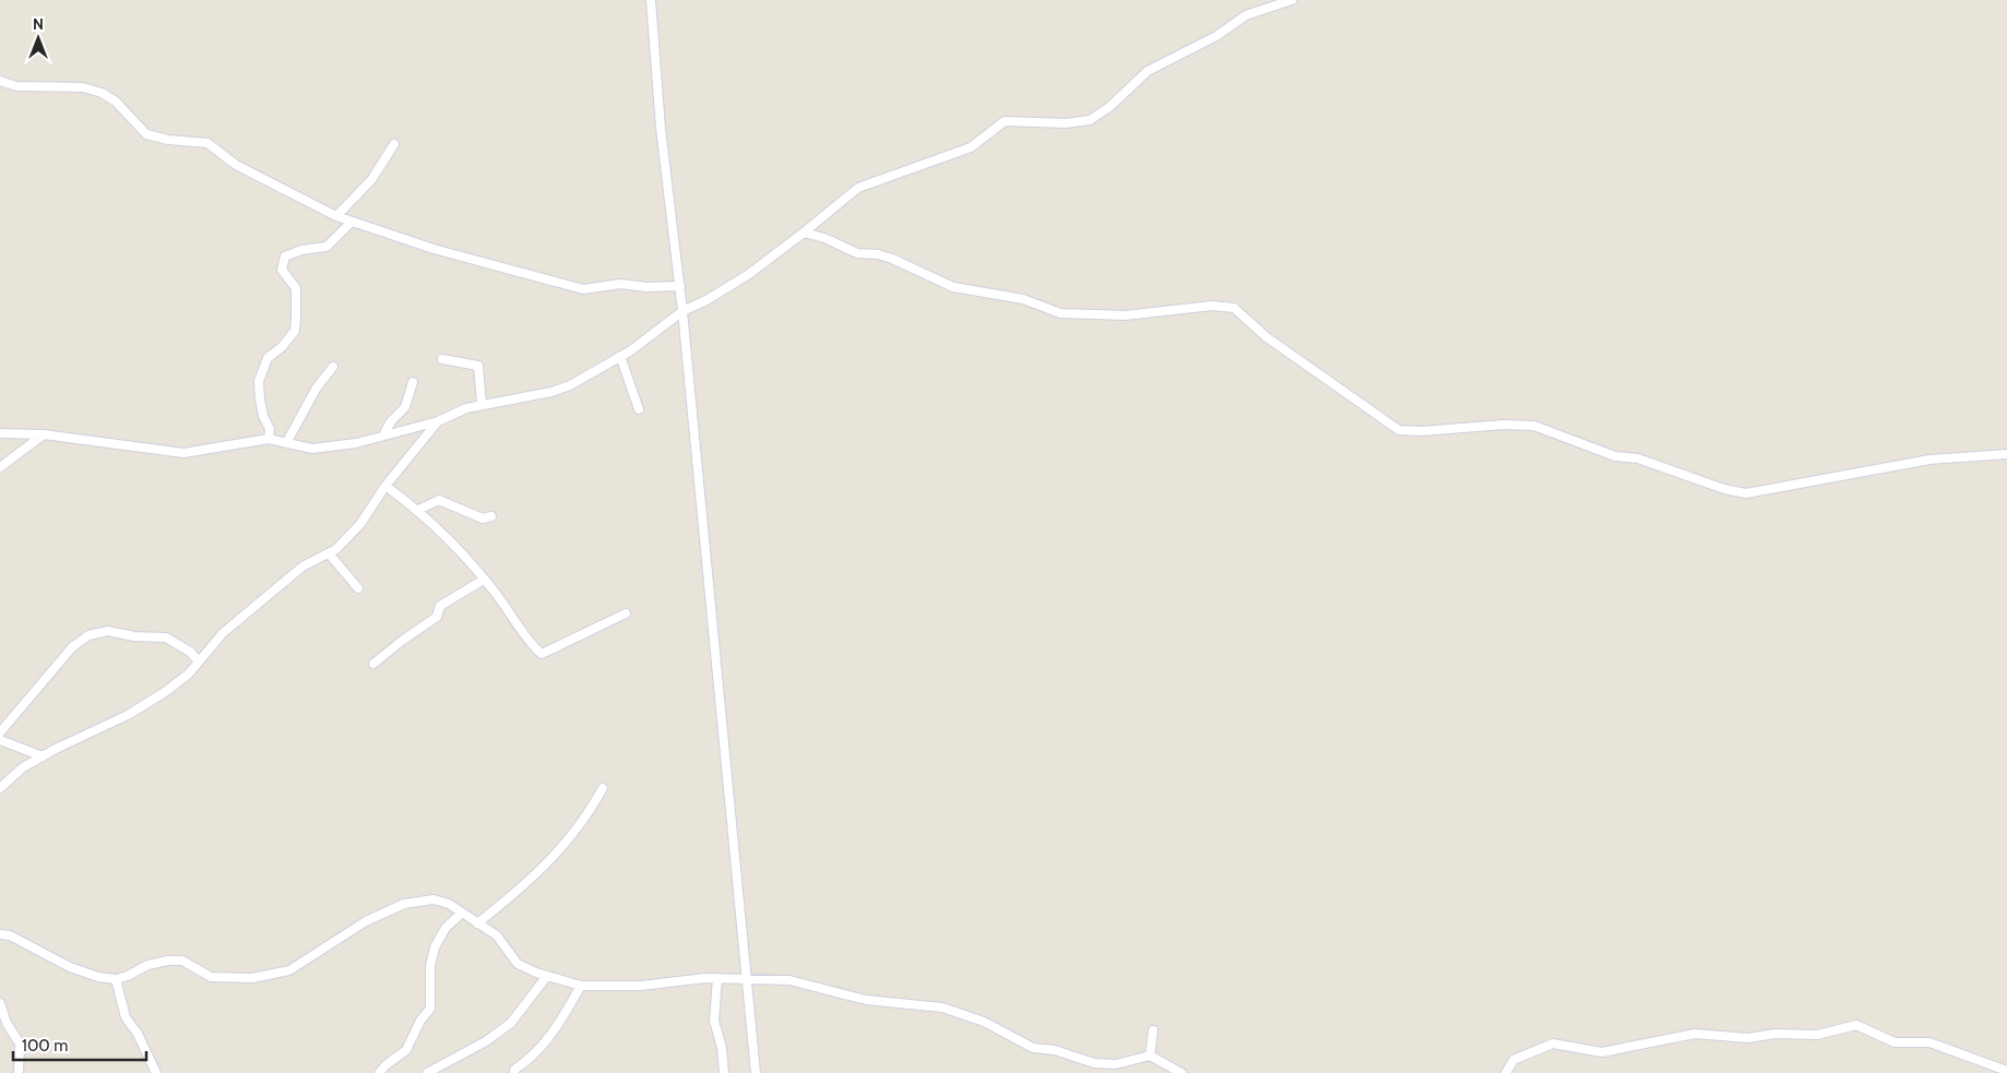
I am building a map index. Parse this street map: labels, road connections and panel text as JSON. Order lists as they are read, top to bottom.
{
  "scale_bar": "100 m",
  "north": "top"
}
